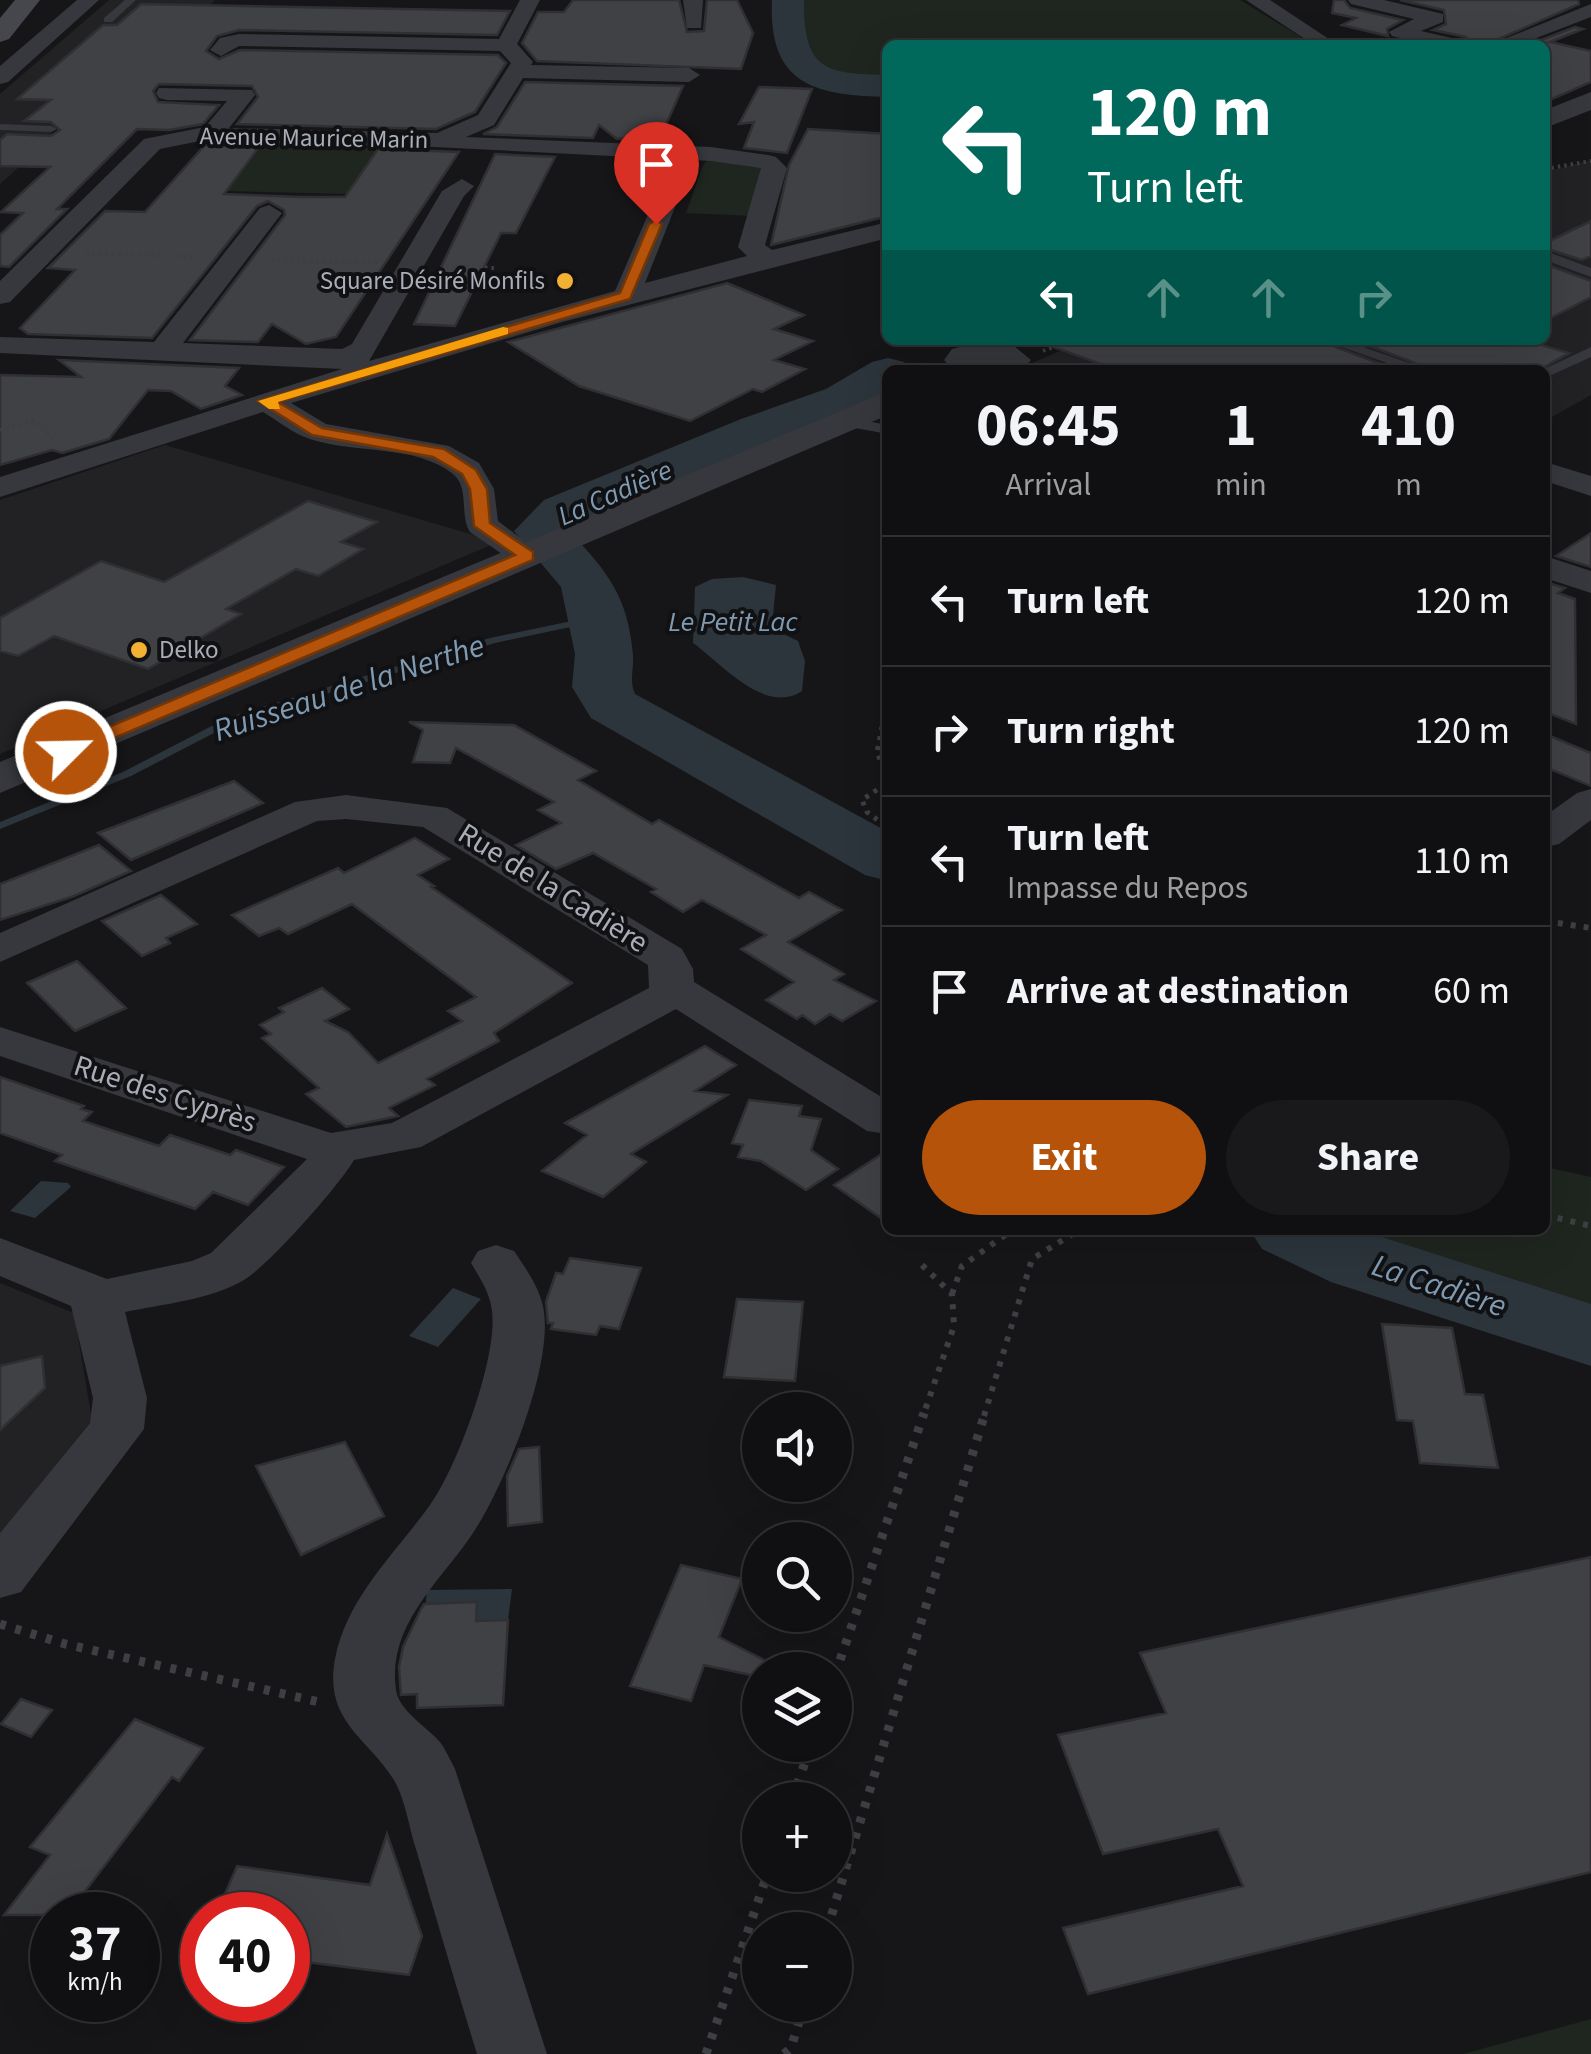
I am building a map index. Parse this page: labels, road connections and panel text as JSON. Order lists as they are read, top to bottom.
{
  "streets": {
    "street": ["Avenue Maurice Marin", "Rue de la Cadière", "Rue des Cyprès"]
  },
  "water": ["La Cadière", "Le Petit Lac", "Ruisseau de la Nerthe"],
  "places": ["Square Désiré Monfils", "Delko"],
  "page": {
    "turn": ["120 m", "Turn left"],
    "eta": [
      "06:45",
      "Arrival",
      "1",
      "min",
      "410",
      "m"
    ],
    "list": [
      {
        "name": "Turn left",
        "value": "120 m"
      },
      {
        "name": "Turn right",
        "value": "120 m"
      },
      {
        "name": "Turn left",
        "note": "Impasse du Repos",
        "value": "110 m"
      },
      {
        "name": "Arrive at destination",
        "value": "60 m"
      }
    ],
    "buttons": ["Exit", "Share"],
    "map_buttons": ["+", "−"],
    "speed": "37 km/h",
    "limit": "40"
  }
}
